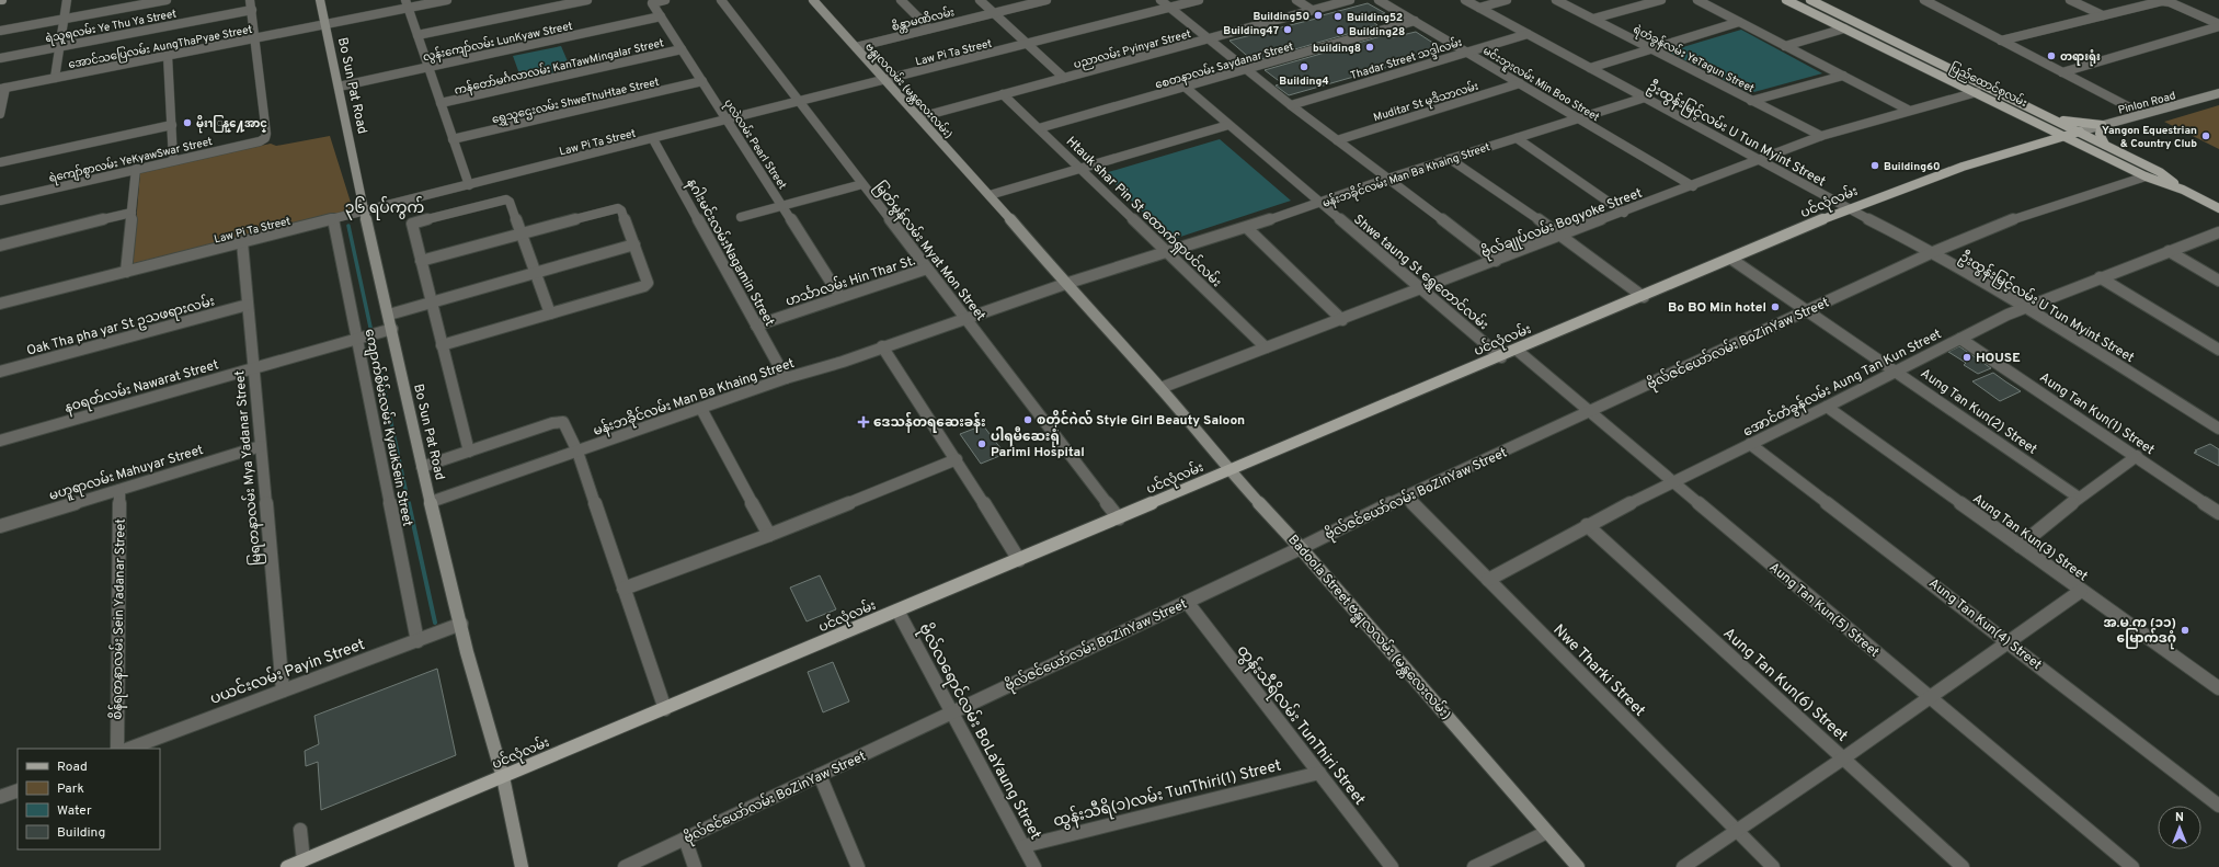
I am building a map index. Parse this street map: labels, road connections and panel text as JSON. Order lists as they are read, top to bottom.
{
  "streets": {
    "main road": ["ပြည်ထောင်စုလမ်း", "ပင်လုံလမ်း"],
    "street": [
      "စိန္တာမဏိလမ်း",
      "ရဲသူရလမ်း Ye Thu Ya Street",
      "လွန်းကျော်လမ်း LunKyaw Street",
      "အောင်သပြေလမ်း AungThaPyae Street",
      "ပညာလမ်း Pyinyar Street",
      "Law Pi Ta Street",
      "Thadar Street သဒ္ဒါလမ်း",
      "ရဲတံခွန်လမ်း YeTagun Street",
      "စေတနာလမ်း Saydanar Street",
      "ကန်တော်မင်္ဂလာလမ်း KanTawMingalar Street",
      "မင်းဘူးလမ်း Min Boo Street",
      "Bo Sun Pat Road",
      "ဗန္ဓုလလမ်း (မန္တလေးလမ်း)",
      "ရွှေသူဌေးလမ်း ShweThuHtae Street",
      "Muditar St မုဒိသာလမ်း",
      "Pinlon Road",
      "ဦးထွန်းမြင့်လမ်း U Tun Myint Street",
      "ပုလဲလမ်း Pearl Street",
      "ရဲကျော်စွာလမ်း YeKyawSwar Street",
      "မန်းဘခိုင်လမ်း Man Ba Khaing Street",
      "Htauk shar Pin St ထောက်ရှာပင်လမ်း",
      "ဗိုလ်ချုပ်လမ်း Bogyoke Street",
      "မြတ်မွန်လမ်း Myat Mon Street",
      "နဂါးမင်းလမ်းNagamin Street",
      "Shwe taung St ရွှေတောင်လမ်း",
      "ဟင်္သာလမ်း Hin Thar St.",
      "Oak Tha pha yar St ဥသဖရားလမ်း",
      "ဗိုလ်ဇင်ယော်လမ်း BoZinYaw Street",
      "အောင်တံခွန်လမ်း Aung Tan Kun Street",
      "နဝရတ်လမ်း Nawarat Street",
      "Aung Tan Kun(2) Street",
      "Aung Tan Kun(1) Street",
      "ကျောက်စိမ်းလမ်း KyaukSein Street",
      "မြရတနာလမ်း Mya Yadanar Street",
      "မဟူရာလမ်း Mahuyar Street",
      "Aung Tan Kun(3) Street",
      "Aung Tan Kun(5) Street",
      "စိန်ရတနာလမ်း Sein Yadanar Street",
      "Aung Tan Kun(4) Street",
      "Badoola Street ဗန္ဓုလလမ်း (မန္တလေးလမ်း)",
      "Nwe Tharki Street",
      "ပယင်းလမ်း Payin Street",
      "Aung Tan Kun(6) Street",
      "ထွန်းသီရိလမ်း TunThiri Street",
      "ဗိုလ်လရောင်လမ်း BoLaYaung Street",
      "ထွန်းသီရိ(၁)လမ်း TunThiri(1) Street"
    ]
  },
  "crossings": [
    ["စိန္တာမဏိလမ်း", "ဗန္ဓုလလမ်း (မန္တလေးလမ်း)"],
    ["လွန်းကျော်လမ်း LunKyaw Street", "Bo Sun Pat Road"],
    ["လွန်းကျော်လမ်း LunKyaw Street", "ပုလဲလမ်း Pearl Street"],
    ["အောင်သပြေလမ်း AungThaPyae Street", "Bo Sun Pat Road"],
    ["အောင်သပြေလမ်း AungThaPyae Street", "ရဲကျော်စွာလမ်း YeKyawSwar Street"],
    ["ပညာလမ်း Pyinyar Street", "ဗန္ဓုလလမ်း (မန္တလေးလမ်း)"],
    ["ပညာလမ်း Pyinyar Street", "Htauk shar Pin St ထောက်ရှာပင်လမ်း"],
    ["Law Pi Ta Street", "Bo Sun Pat Road"],
    ["Law Pi Ta Street", "ဗန္ဓုလလမ်း (မန္တလေးလမ်း)"],
    ["Law Pi Ta Street", "ပုလဲလမ်း Pearl Street"],
    ["Law Pi Ta Street", "မြတ်မွန်လမ်း Myat Mon Street"],
    ["Law Pi Ta Street", "နဂါးမင်းလမ်းNagamin Street"],
    ["Law Pi Ta Street", "ကျောက်စိမ်းလမ်း KyaukSein Street"],
    ["Law Pi Ta Street", "မြရတနာလမ်း Mya Yadanar Street"],
    ["Thadar Street သဒ္ဒါလမ်း", "မင်းဘူးလမ်း Min Boo Street"],
    ["Thadar Street သဒ္ဒါလမ်း", "ဦးထွန်းမြင့်လမ်း U Tun Myint Street"],
    ["ရဲတံခွန်လမ်း YeTagun Street", "ဗိုလ်ချုပ်လမ်း Bogyoke Street"],
    ["စေတနာလမ်း Saydanar Street", "မင်းဘူးလမ်း Min Boo Street"],
    ["စေတနာလမ်း Saydanar Street", "Htauk shar Pin St ထောက်ရှာပင်လမ်း"],
    ["စေတနာလမ်း Saydanar Street", "Shwe taung St ရွှေတောင်လမ်း"],
    ["ကန်တော်မင်္ဂလာလမ်း KanTawMingalar Street", "ပုလဲလမ်း Pearl Street"],
    ["မင်းဘူးလမ်း Min Boo Street", "Muditar St မုဒိသာလမ်း"],
    ["မင်းဘူးလမ်း Min Boo Street", "မန်းဘခိုင်လမ်း Man Ba Khaing Street"],
    ["မင်းဘူးလမ်း Min Boo Street", "ဗိုလ်ချုပ်လမ်း Bogyoke Street"],
    ["ပြည်ထောင်စုလမ်း", "Pinlon Road"],
    ["ပြည်ထောင်စုလမ်း", "ပင်လုံလမ်း"],
    ["ပြည်ထောင်စုလမ်း", "ဗိုလ်ချုပ်လမ်း Bogyoke Street"],
    ["ပြည်ထောင်စုလမ်း", "ဗိုလ်ဇင်ယော်လမ်း BoZinYaw Street"],
    ["Bo Sun Pat Road", "မန်းဘခိုင်လမ်း Man Ba Khaing Street"],
    ["Bo Sun Pat Road", "ပင်လုံလမ်း"],
    ["Bo Sun Pat Road", "နဝရတ်လမ်း Nawarat Street"],
    ["Bo Sun Pat Road", "ပယင်းလမ်း Payin Street"],
    ["ဗန္ဓုလလမ်း (မန္တလေးလမ်း)", "မန်းဘခိုင်လမ်း Man Ba Khaing Street"],
    ["ဗန္ဓုလလမ်း (မန္တလေးလမ်း)", "Badoola Street ဗန္ဓုလလမ်း (မန္တလေးလမ်း)"],
    ["ရွှေသူဌေးလမ်း ShweThuHtae Street", "ပုလဲလမ်း Pearl Street"],
    ["Pinlon Road", "ပင်လုံလမ်း"],
    ["ဦးထွန်းမြင့်လမ်း U Tun Myint Street", "မန်းဘခိုင်လမ်း Man Ba Khaing Street"],
    ["ဦးထွန်းမြင့်လမ်း U Tun Myint Street", "ပင်လုံလမ်း"],
    ["ဦးထွန်းမြင့်လမ်း U Tun Myint Street", "ဗိုလ်ချုပ်လမ်း Bogyoke Street"],
    ["ဦးထွန်းမြင့်လမ်း U Tun Myint Street", "ဗိုလ်ဇင်ယော်လမ်း BoZinYaw Street"],
    ["ဦးထွန်းမြင့်လမ်း U Tun Myint Street", "အောင်တံခွန်လမ်း Aung Tan Kun Street"],
    ["ပုလဲလမ်း Pearl Street", "ဟင်္သာလမ်း Hin Thar St."],
    ["မန်းဘခိုင်လမ်း Man Ba Khaing Street", "Htauk shar Pin St ထောက်ရှာပင်လမ်း"],
    ["မန်းဘခိုင်လမ်း Man Ba Khaing Street", "မြတ်မွန်လမ်း Myat Mon Street"],
    ["မန်းဘခိုင်လမ်း Man Ba Khaing Street", "နဂါးမင်းလမ်းNagamin Street"],
    ["မန်းဘခိုင်လမ်း Man Ba Khaing Street", "Shwe taung St ရွှေတောင်လမ်း"],
    ["မန်းဘခိုင်လမ်း Man Ba Khaing Street", "Badoola Street ဗန္ဓုလလမ်း (မန္တလေးလမ်း)"],
    ["ပင်လုံလမ်း", "မြတ်မွန်လမ်း Myat Mon Street"],
    ["ပင်လုံလမ်း", "Shwe taung St ရွှေတောင်လမ်း"],
    ["ပင်လုံလမ်း", "Aung Tan Kun(2) Street"],
    ["ပင်လုံလမ်း", "Aung Tan Kun(5) Street"],
    ["ပင်လုံလမ်း", "Badoola Street ဗန္ဓုလလမ်း (မန္တလေးလမ်း)"],
    ["ပင်လုံလမ်း", "ဗိုလ်လရောင်လမ်း BoLaYaung Street"],
    ["Htauk shar Pin St ထောက်ရှာပင်လမ်း", "ဗိုလ်ချုပ်လမ်း Bogyoke Street"],
    ["ဗိုလ်ချုပ်လမ်း Bogyoke Street", "Shwe taung St ရွှေတောင်လမ်း"],
    ["ဗိုလ်ချုပ်လမ်း Bogyoke Street", "Badoola Street ဗန္ဓုလလမ်း (မန္တလေးလမ်း)"],
    ["မြတ်မွန်လမ်း Myat Mon Street", "ဟင်္သာလမ်း Hin Thar St."],
    ["နဂါးမင်းလမ်းNagamin Street", "ဟင်္သာလမ်း Hin Thar St."],
    ["Oak Tha pha yar St ဥသဖရားလမ်း", "မြရတနာလမ်း Mya Yadanar Street"],
    ["ဗိုလ်ဇင်ယော်လမ်း BoZinYaw Street", "Aung Tan Kun(2) Street"],
    ["ဗိုလ်ဇင်ယော်လမ်း BoZinYaw Street", "Aung Tan Kun(5) Street"],
    ["ဗိုလ်ဇင်ယော်လမ်း BoZinYaw Street", "Badoola Street ဗန္ဓုလလမ်း (မန္တလေးလမ်း)"],
    ["ဗိုလ်ဇင်ယော်လမ်း BoZinYaw Street", "Nwe Tharki Street"],
    ["ဗိုလ်ဇင်ယော်လမ်း BoZinYaw Street", "ထွန်းသီရိလမ်း TunThiri Street"],
    ["ဗိုလ်ဇင်ယော်လမ်း BoZinYaw Street", "ဗိုလ်လရောင်လမ်း BoLaYaung Street"],
    ["အောင်တံခွန်လမ်း Aung Tan Kun Street", "Aung Tan Kun(2) Street"],
    ["အောင်တံခွန်လမ်း Aung Tan Kun Street", "Aung Tan Kun(1) Street"],
    ["အောင်တံခွန်လမ်း Aung Tan Kun Street", "Aung Tan Kun(3) Street"],
    ["အောင်တံခွန်လမ်း Aung Tan Kun Street", "Aung Tan Kun(5) Street"],
    ["အောင်တံခွန်လမ်း Aung Tan Kun Street", "Aung Tan Kun(4) Street"],
    ["အောင်တံခွန်လမ်း Aung Tan Kun Street", "Nwe Tharki Street"],
    ["အောင်တံခွန်လမ်း Aung Tan Kun Street", "Aung Tan Kun(6) Street"],
    ["နဝရတ်လမ်း Nawarat Street", "ကျောက်စိမ်းလမ်း KyaukSein Street"],
    ["နဝရတ်လမ်း Nawarat Street", "မြရတနာလမ်း Mya Yadanar Street"],
    ["ကျောက်စိမ်းလမ်း KyaukSein Street", "ပယင်းလမ်း Payin Street"],
    ["မြရတနာလမ်း Mya Yadanar Street", "မဟူရာလမ်း Mahuyar Street"],
    ["မြရတနာလမ်း Mya Yadanar Street", "ပယင်းလမ်း Payin Street"],
    ["မဟူရာလမ်း Mahuyar Street", "စိန်ရတနာလမ်း Sein Yadanar Street"],
    ["ထွန်းသီရိလမ်း TunThiri Street", "ထွန်းသီရိ(၁)လမ်း TunThiri(1) Street"],
    ["ဗိုလ်လရောင်လမ်း BoLaYaung Street", "ထွန်းသီရိ(၁)လမ်း TunThiri(1) Street"]
  ],
  "districts": ["၃၆ ရပ်ကွက်"],
  "places": {
    "other": [
      "Building50",
      "Building52",
      "Building47",
      "Building28",
      "building8",
      "တရားရုံး",
      "Building4",
      "မိုးၫြန္႔ေအာင္",
      "Yangon Equestrian & Country Club",
      "Building60",
      "Bo BO Min hotel",
      "HOUSE",
      "စတိုင်ဂဲလ် Style Girl Beauty Saloon",
      "ပါရမီဆေးရုံ Parimi Hospital",
      "အ.မ.က (၁၁) မြောက်ဒဂုံ"
    ],
    "health": ["ဒေသန်တရဆေးခန်း"]
  },
  "legend": [
    "Road",
    "Park",
    "Water",
    "Building"
  ],
  "north": "top"
}
